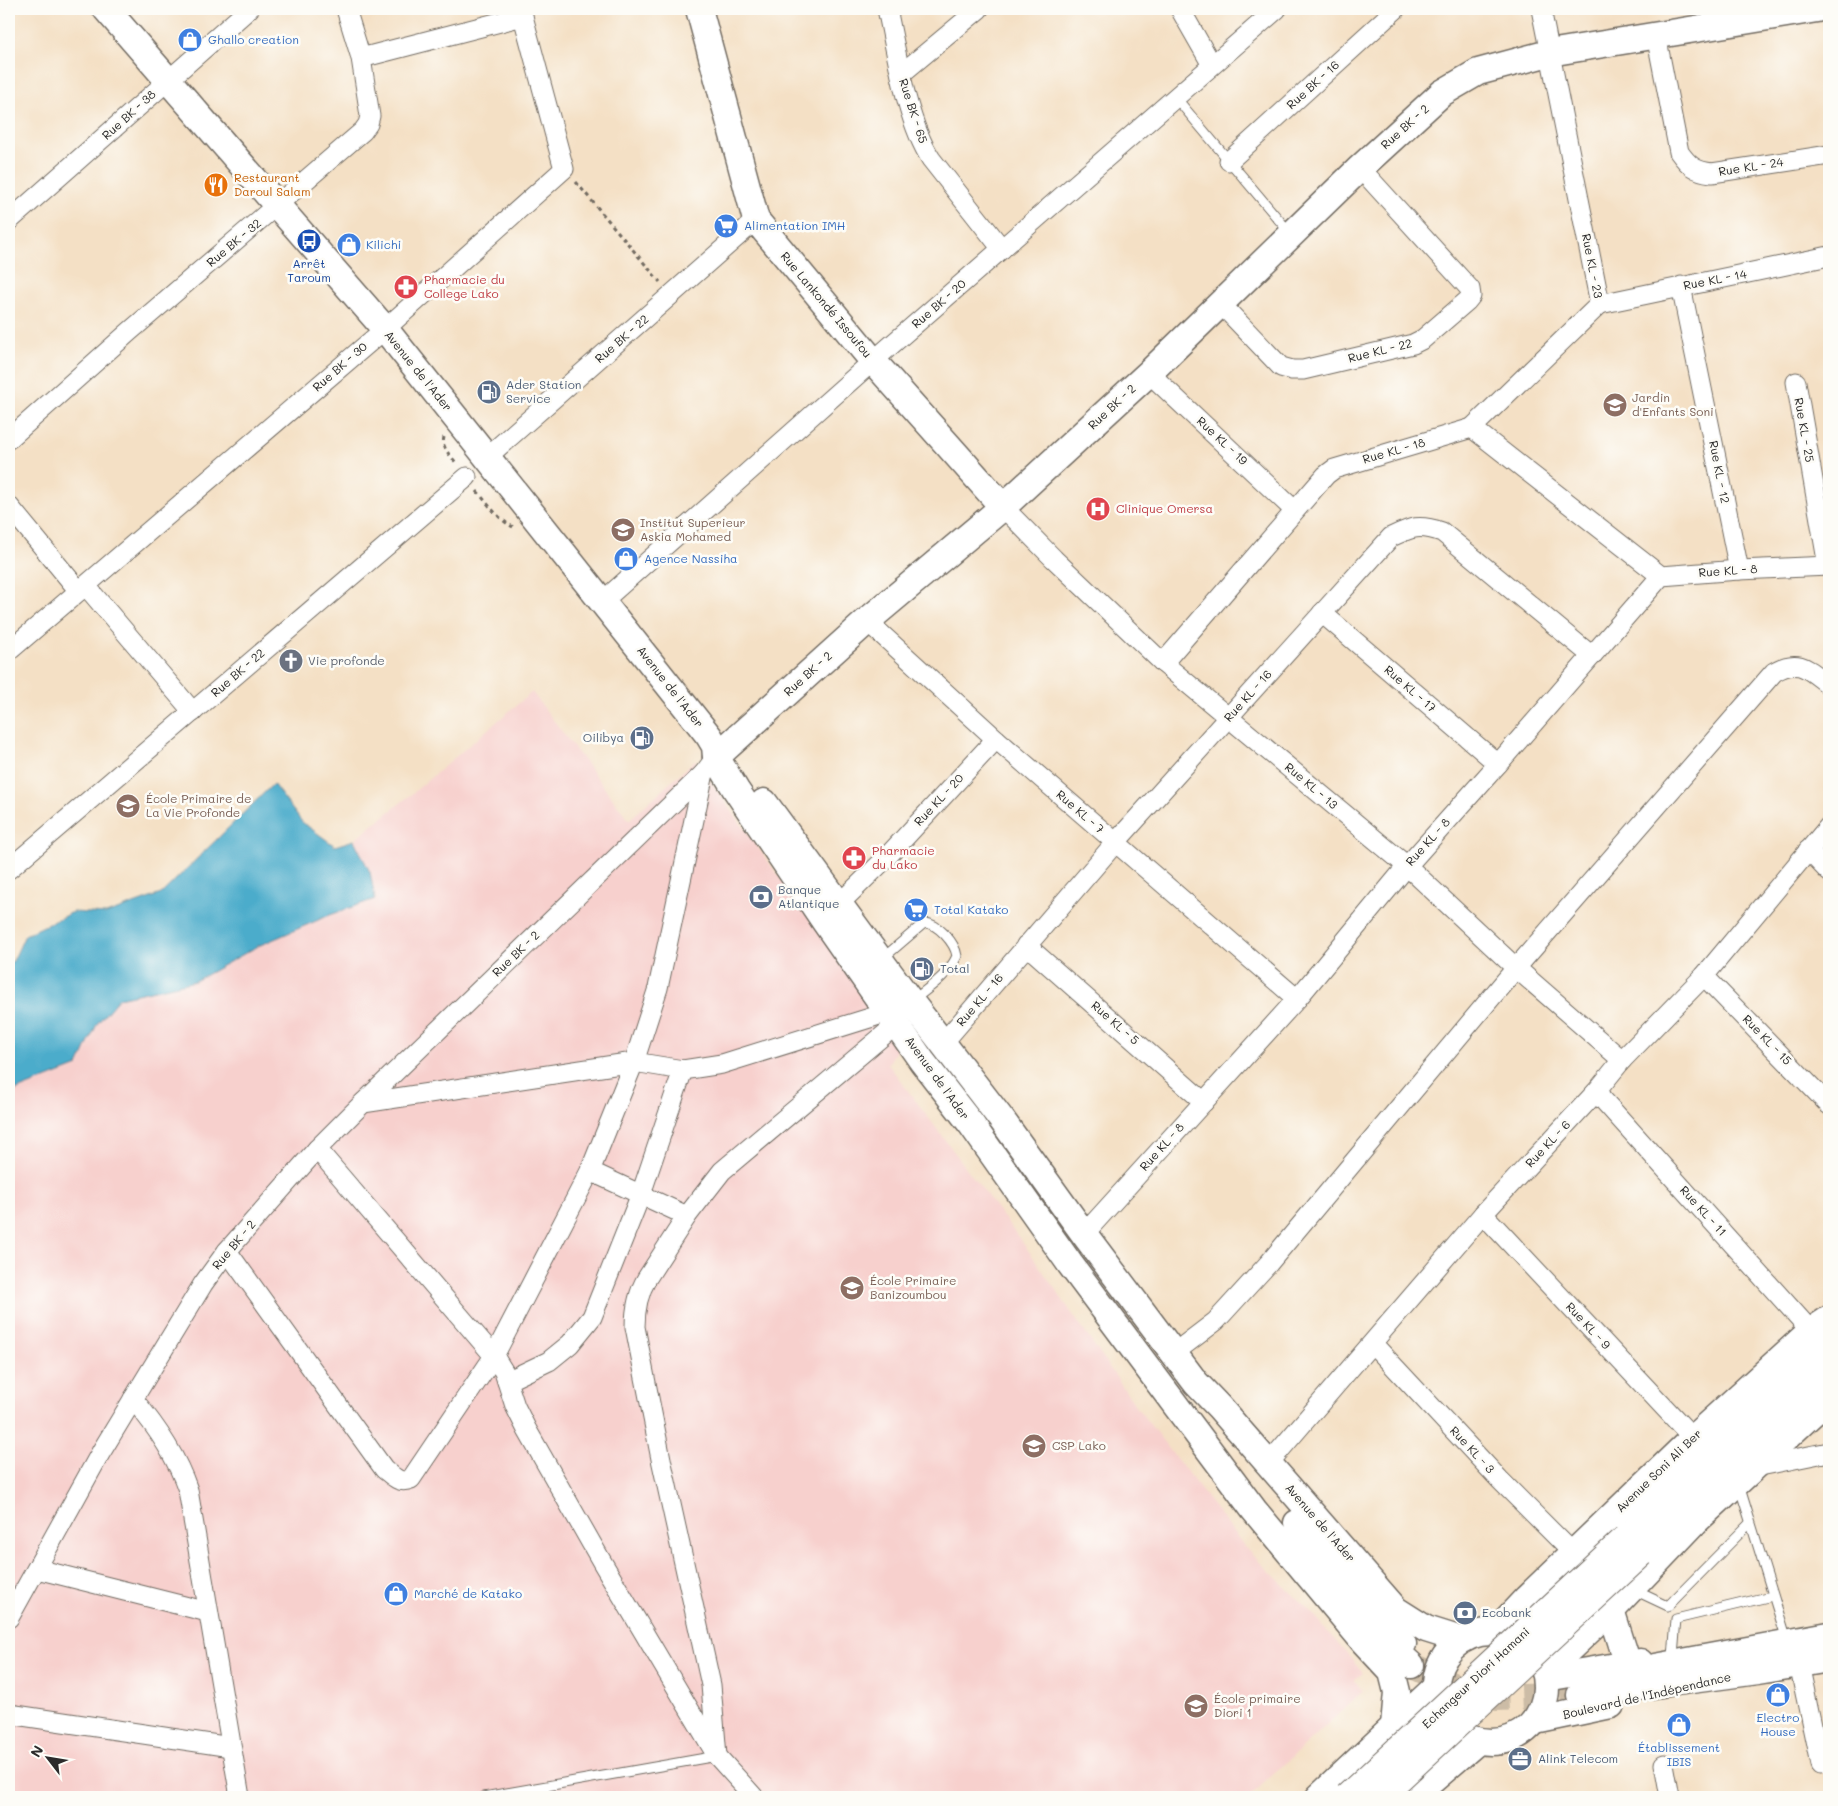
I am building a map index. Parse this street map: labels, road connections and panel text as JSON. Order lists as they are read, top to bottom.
{
  "streets": {
    "main road": [
      "Rue BK - 2",
      "Rue Lankondé Issoufou",
      "Avenue de l'Ader",
      "Avenue Soni Ali Ber",
      "Echangeur Diori Hamani",
      "Boulevard de l'Indépendance"
    ],
    "street": [
      "Rue BK - 16",
      "Rue BK - 65",
      "Rue BK - 38",
      "Rue KL - 24",
      "Rue BK - 32",
      "Rue KL - 23",
      "Rue KL - 14",
      "Rue BK - 20",
      "Rue BK - 22",
      "Rue KL - 22",
      "Rue BK - 30",
      "Rue KL - 25",
      "Rue KL - 19",
      "Rue KL - 18",
      "Rue KL - 12",
      "Rue KL - 8",
      "Rue KL - 17",
      "Rue KL - 16",
      "Rue KL - 13",
      "Rue KL - 20",
      "Rue KL - 7",
      "Rue KL - 5",
      "Rue KL - 15",
      "Rue KL - 6",
      "Rue KL - 11",
      "Rue KL - 9",
      "Rue KL - 3"
    ]
  },
  "crossings": [
    ["Rue BK - 65", "Rue BK - 20"],
    ["Rue BK - 38", "Avenue de l'Ader"],
    ["Rue BK - 2", "Rue KL - 24"],
    ["Rue BK - 2", "Rue KL - 23"],
    ["Rue BK - 2", "Rue Lankondé Issoufou"],
    ["Rue BK - 2", "Rue KL - 22"],
    ["Rue BK - 2", "Avenue de l'Ader"],
    ["Rue BK - 2", "Rue KL - 19"],
    ["Rue BK - 2", "Rue KL - 13"],
    ["Rue BK - 2", "Rue KL - 7"],
    ["Rue BK - 32", "Avenue de l'Ader"],
    ["Rue KL - 23", "Rue KL - 14"],
    ["Rue KL - 23", "Rue KL - 18"],
    ["Rue KL - 14", "Rue KL - 12"],
    ["Rue BK - 20", "Rue Lankondé Issoufou"],
    ["Rue BK - 20", "Avenue de l'Ader"],
    ["Rue Lankondé Issoufou", "Rue BK - 22"],
    ["Rue Lankondé Issoufou", "Rue KL - 13"],
    ["Rue BK - 22", "Avenue de l'Ader"],
    ["Rue BK - 30", "Avenue de l'Ader"],
    ["Avenue de l'Ader", "Rue KL - 8"],
    ["Avenue de l'Ader", "Rue KL - 16"],
    ["Avenue de l'Ader", "Rue KL - 20"],
    ["Avenue de l'Ader", "Rue KL - 6"],
    ["Avenue de l'Ader", "Avenue Soni Ali Ber"],
    ["Avenue de l'Ader", "Boulevard de l'Indépendance"],
    ["Rue KL - 25", "Rue KL - 8"],
    ["Rue KL - 19", "Rue KL - 18"],
    ["Rue KL - 18", "Rue KL - 13"],
    ["Rue KL - 12", "Rue KL - 8"],
    ["Rue KL - 8", "Rue KL - 17"],
    ["Rue KL - 8", "Rue KL - 16"],
    ["Rue KL - 8", "Rue KL - 13"],
    ["Rue KL - 8", "Rue KL - 7"],
    ["Rue KL - 8", "Rue KL - 5"],
    ["Rue KL - 17", "Rue KL - 16"],
    ["Rue KL - 16", "Rue KL - 13"],
    ["Rue KL - 16", "Rue KL - 7"],
    ["Rue KL - 16", "Rue KL - 5"],
    ["Rue KL - 13", "Rue KL - 6"],
    ["Rue KL - 20", "Rue KL - 7"],
    ["Rue KL - 15", "Rue KL - 6"],
    ["Rue KL - 6", "Rue KL - 11"],
    ["Rue KL - 6", "Rue KL - 9"],
    ["Rue KL - 6", "Rue KL - 3"],
    ["Rue KL - 11", "Avenue Soni Ali Ber"],
    ["Rue KL - 9", "Avenue Soni Ali Ber"],
    ["Rue KL - 3", "Avenue Soni Ali Ber"],
    ["Avenue Soni Ali Ber", "Echangeur Diori Hamani"],
    ["Avenue Soni Ali Ber", "Boulevard de l'Indépendance"]
  ],
  "places": {
    "shop": [
      "Ghallo creation",
      "Kilichi",
      "Agence Nassiha",
      "Marché de Katako",
      "Electro House",
      "Établissement IBIS"
    ],
    "restaurant": ["Restaurant Daroul Salam"],
    "supermarket": ["Alimentation IMH", "Total Katako"],
    "bus stop": ["Arrêt Taroum"],
    "pharmacy": ["Pharmacie du College Lako", "Pharmacie du Lako"],
    "fuel station": ["Ader Station Service", "Oilibya", "Total"],
    "school or university": [
      "Jardin d'Enfants Soni",
      "Institut Superieur Askia Mohamed",
      "École Primaire de La Vie Profonde",
      "École Primaire Banizoumbou",
      "CSP Lako",
      "École primaire Diori 1"
    ],
    "hospital": ["Clinique Omersa"],
    "church": ["Vie profonde"],
    "bank": ["Banque Atlantique", "Ecobank"],
    "office": ["Alink Telecom"]
  },
  "north": "top left"
}
